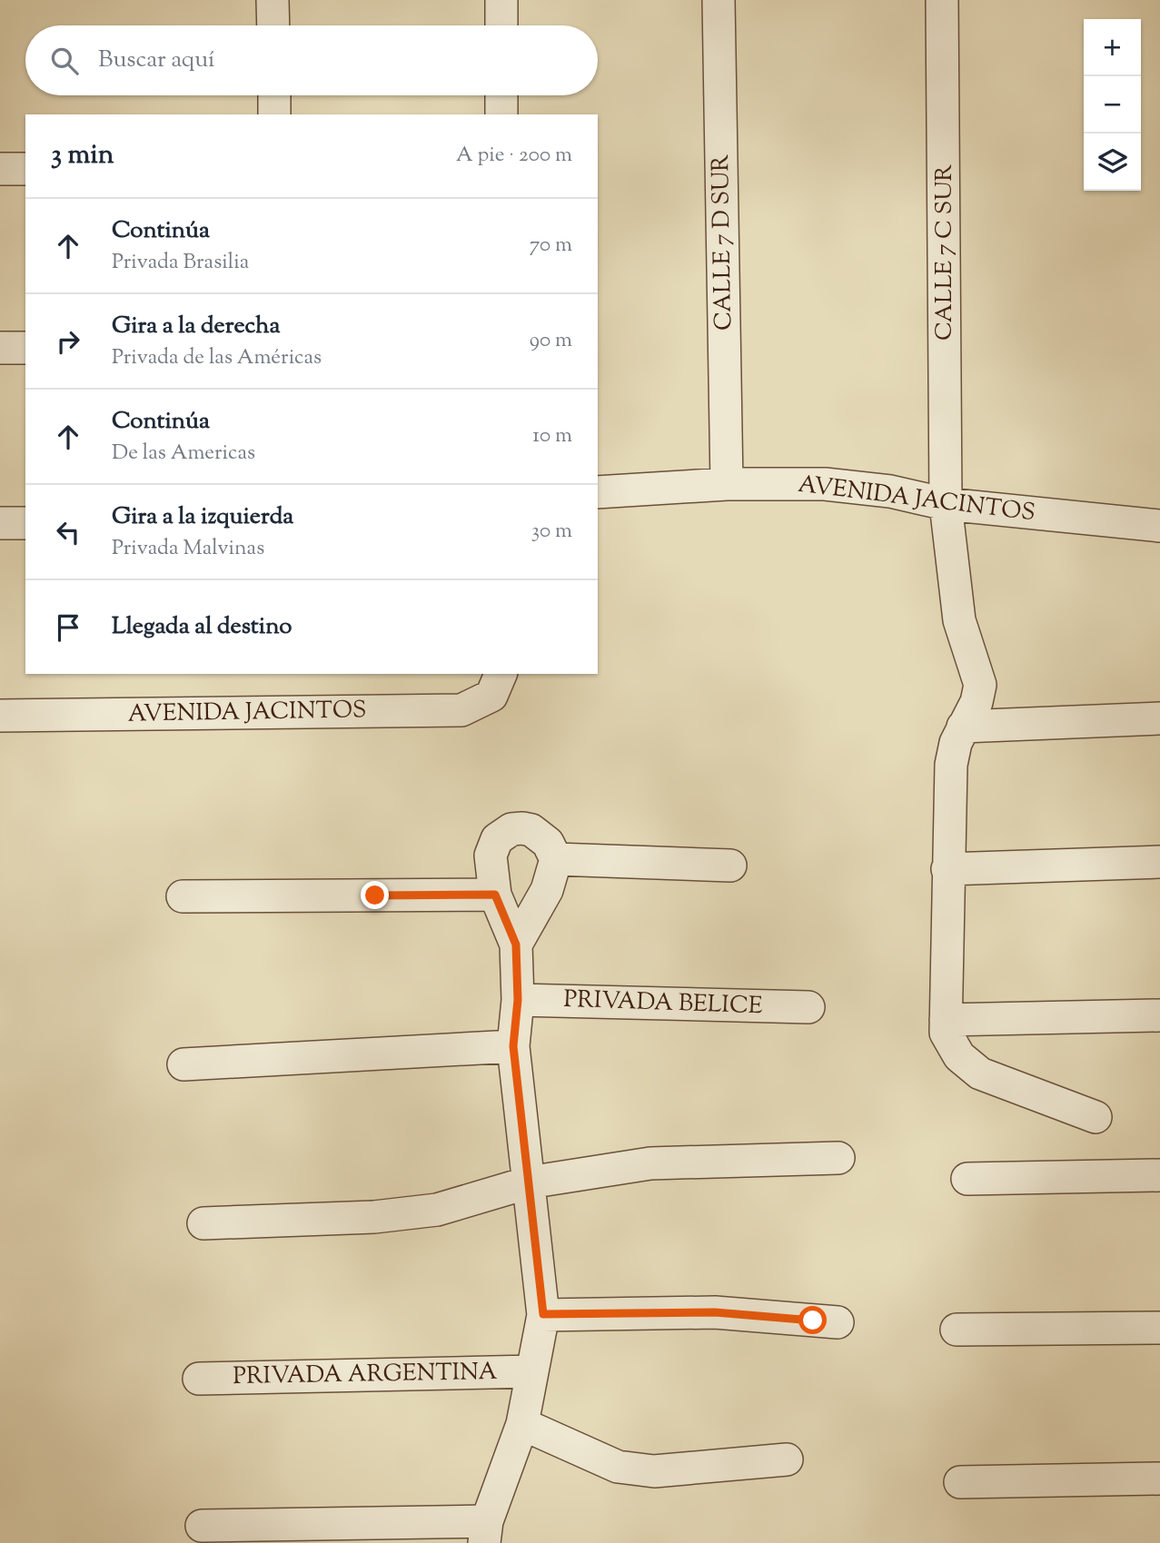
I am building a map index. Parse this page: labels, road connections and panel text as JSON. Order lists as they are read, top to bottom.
{
  "streets": {
    "street": [
      "CALLE 7 D SUR",
      "CALLE 7 C SUR",
      "AVENIDA JACINTOS",
      "PRIVADA BELICE",
      "PRIVADA ARGENTINA"
    ]
  },
  "crossings": [
    ["CALLE 7 D SUR", "AVENIDA JACINTOS"],
    ["CALLE 7 C SUR", "AVENIDA JACINTOS"]
  ],
  "page": {
    "map_buttons": ["+", "−"],
    "search": "Buscar aquí",
    "heading": ["3 min", "A pie · 200 m"],
    "list": [
      ["Continúa", "Privada Brasilia", "70 m"],
      ["Gira a la derecha", "Privada de las Américas", "90 m"],
      ["Continúa", "De las Americas", "10 m"],
      ["Gira a la izquierda", "Privada Malvinas", "30 m"],
      "Llegada al destino"
    ]
  }
}
